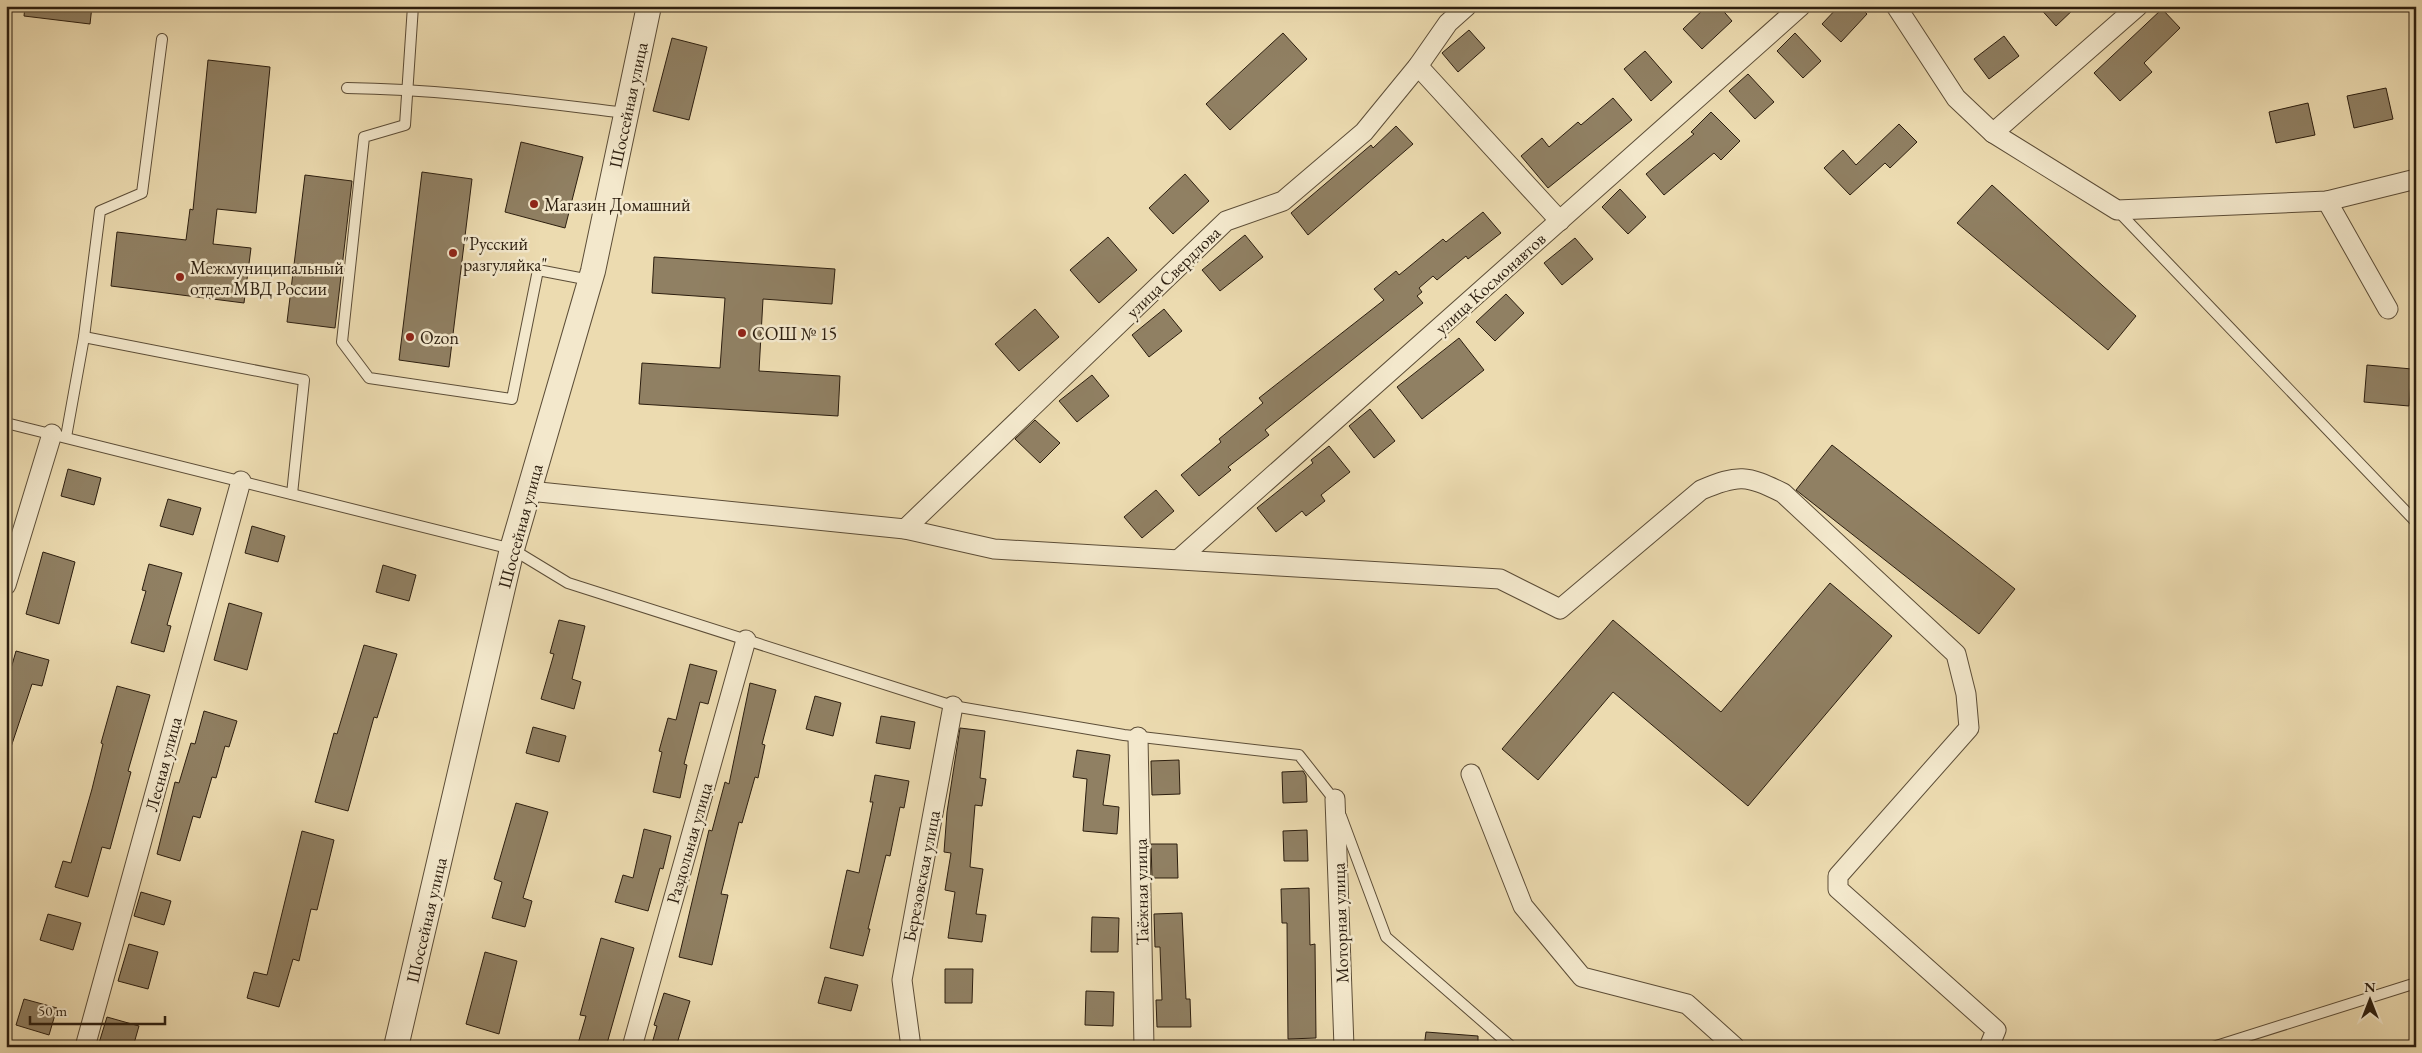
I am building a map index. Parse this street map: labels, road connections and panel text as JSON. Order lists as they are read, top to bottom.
{
  "streets": {
    "street": [
      "Шоссейная улица",
      "улица Свердлова",
      "улица Космонавтов",
      "Лесная улица",
      "Раздольная улица",
      "Березовская улица",
      "Таёжная улица",
      "Моторная улица"
    ]
  },
  "places": [
    "Магазин Домашний",
    "\"Русский разгуляйка\"",
    "Межмуниципальный отдел МВД России",
    "СОШ № 15",
    "Ozon"
  ],
  "scale_bar": "50 m",
  "north": "top"
}
